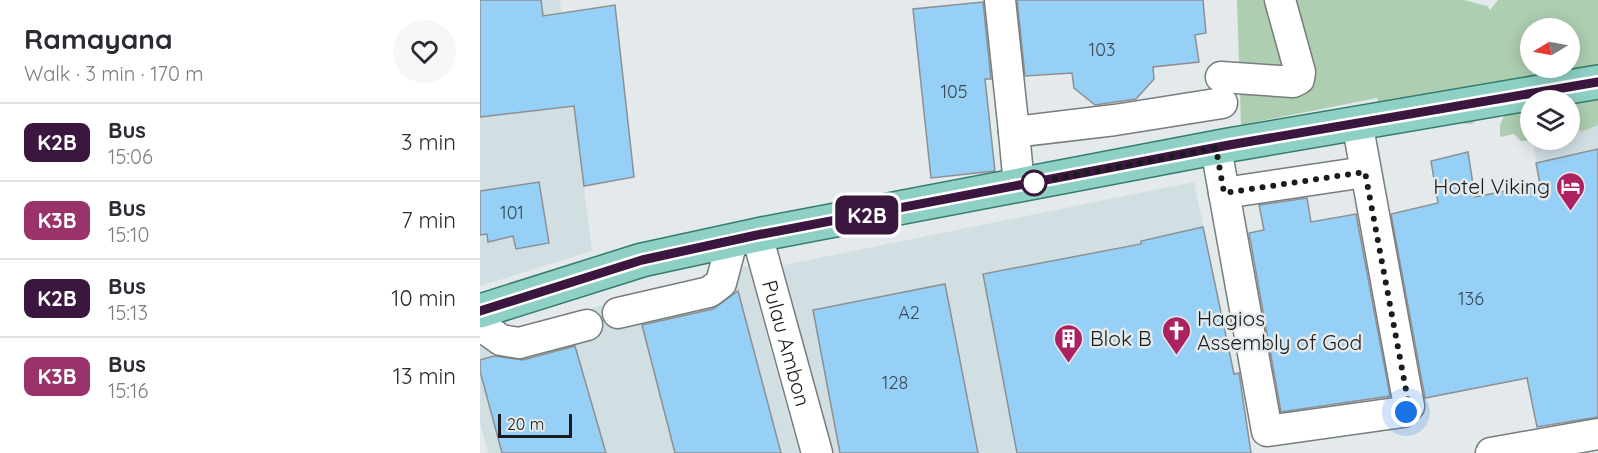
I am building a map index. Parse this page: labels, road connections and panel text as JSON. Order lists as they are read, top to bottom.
{
  "streets": {
    "street": ["Pulau Ambon"]
  },
  "places": {
    "hotel": ["Hotel Viking"],
    "church": ["Hagios Assembly of God"],
    "building": ["Blok B"]
  },
  "lines": ["bus line K2B"],
  "house_numbers": [
    "103",
    "105",
    "101",
    "136",
    "A2",
    "128"
  ],
  "scale_bar": "20 m",
  "north": "left",
  "page": {
    "heading": ["Ramayana", "Walk · 3 min · 170 m"],
    "on_map": "K2B",
    "list": [
      {
        "mark": "K2B",
        "name": "Bus",
        "note": "15:06",
        "value": "3 min"
      },
      {
        "mark": "K3B",
        "name": "Bus",
        "note": "15:10",
        "value": "7 min"
      },
      {
        "mark": "K2B",
        "name": "Bus",
        "note": "15:13",
        "value": "10 min"
      },
      {
        "mark": "K3B",
        "name": "Bus",
        "note": "15:16",
        "value": "13 min"
      }
    ],
    "scale": "20 m"
  }
}
